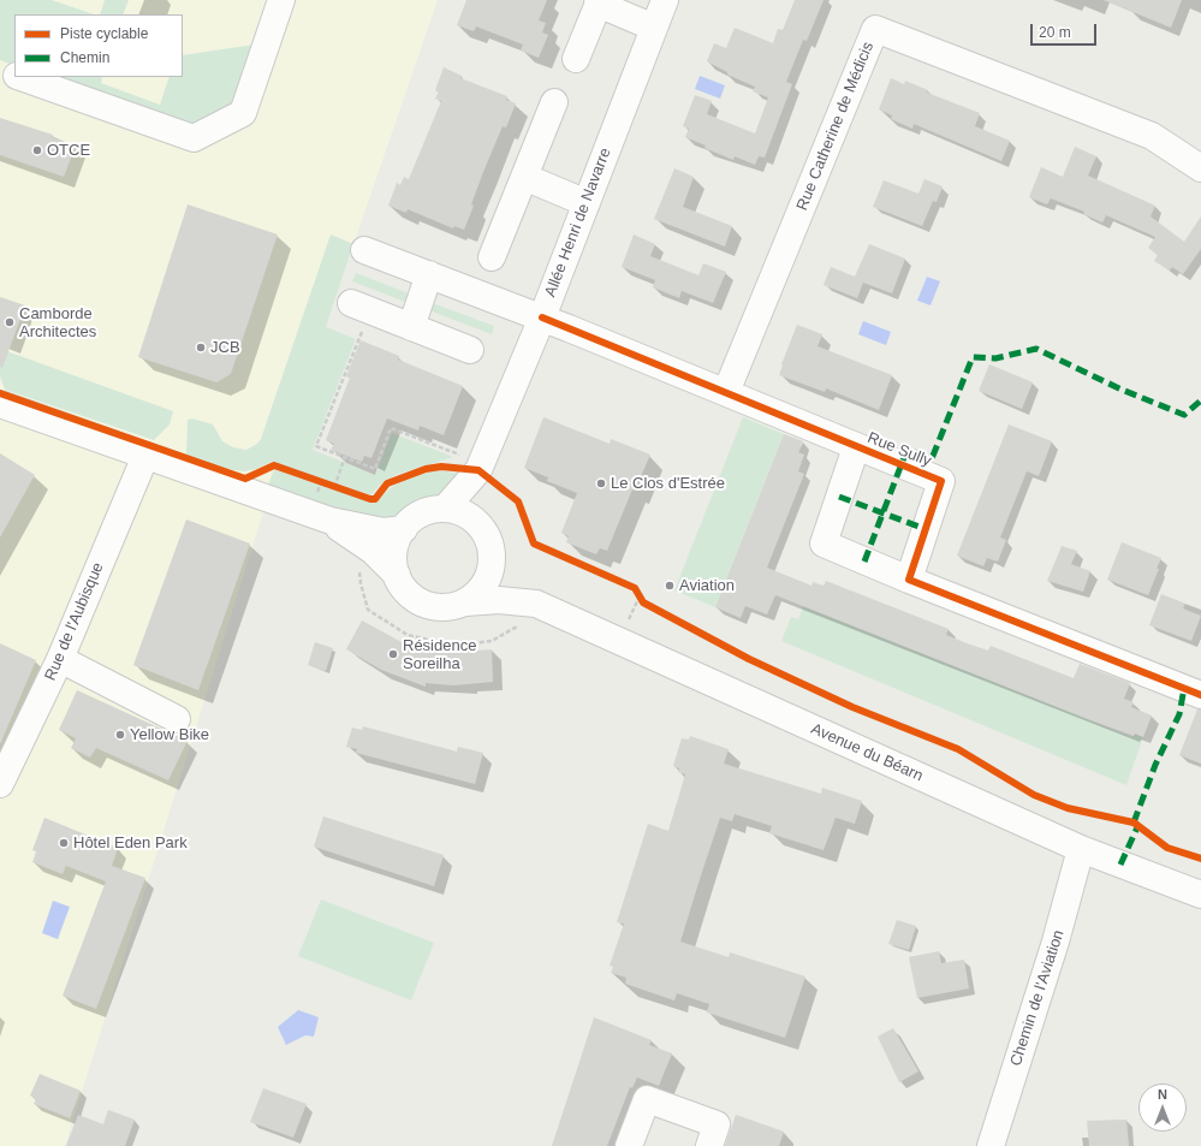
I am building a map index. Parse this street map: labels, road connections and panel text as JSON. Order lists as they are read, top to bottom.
{
  "streets": {
    "street": [
      "Rue Catherine de Médicis",
      "Allée Henri de Navarre",
      "Rue Sully",
      "Rue de l'Aubisque",
      "Avenue du Béarn",
      "Chemin de l'Aviation"
    ]
  },
  "crossings": [
    ["Rue Catherine de Médicis", "Rue Sully"],
    ["Allée Henri de Navarre", "Rue Sully"],
    ["Allée Henri de Navarre", "Avenue du Béarn"],
    ["Avenue du Béarn", "Chemin de l'Aviation"]
  ],
  "places": [
    "OTCE",
    "Camborde Architectes",
    "JCB",
    "Le Clos d'Estrée",
    "Aviation",
    "Résidence Soreilha",
    "Yellow Bike",
    "Hôtel Eden Park"
  ],
  "legend": ["Piste cyclable", "Chemin"],
  "scale_bar": "20 m",
  "north": "top"
}
